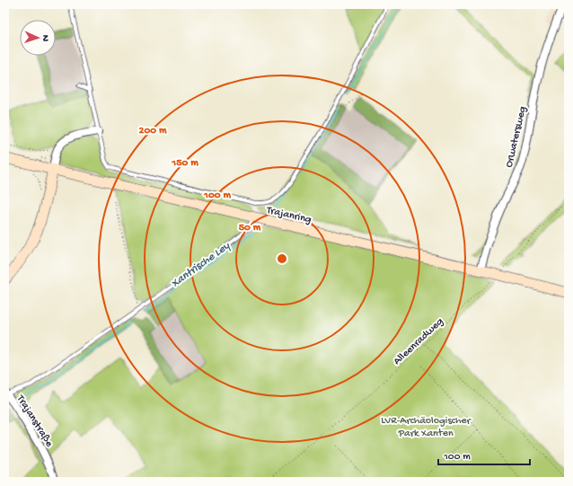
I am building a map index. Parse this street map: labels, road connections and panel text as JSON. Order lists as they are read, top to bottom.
{
  "streets": {
    "main road": ["Trajanring"],
    "street": ["Orwatersweg", "Trajanstraße"],
    "path": ["Alleenradweg"]
  },
  "crossings": [
    ["Orwatersweg", "Trajanring"],
    ["Trajanring", "Alleenradweg"]
  ],
  "water": ["Xantrische Ley"],
  "parks": ["LVR-Archäologischer Park Xanten"],
  "scale_bar": "100 m",
  "north": "right",
  "rings": [
    "200 m",
    "150 m",
    "100 m",
    "50 m"
  ]
}
